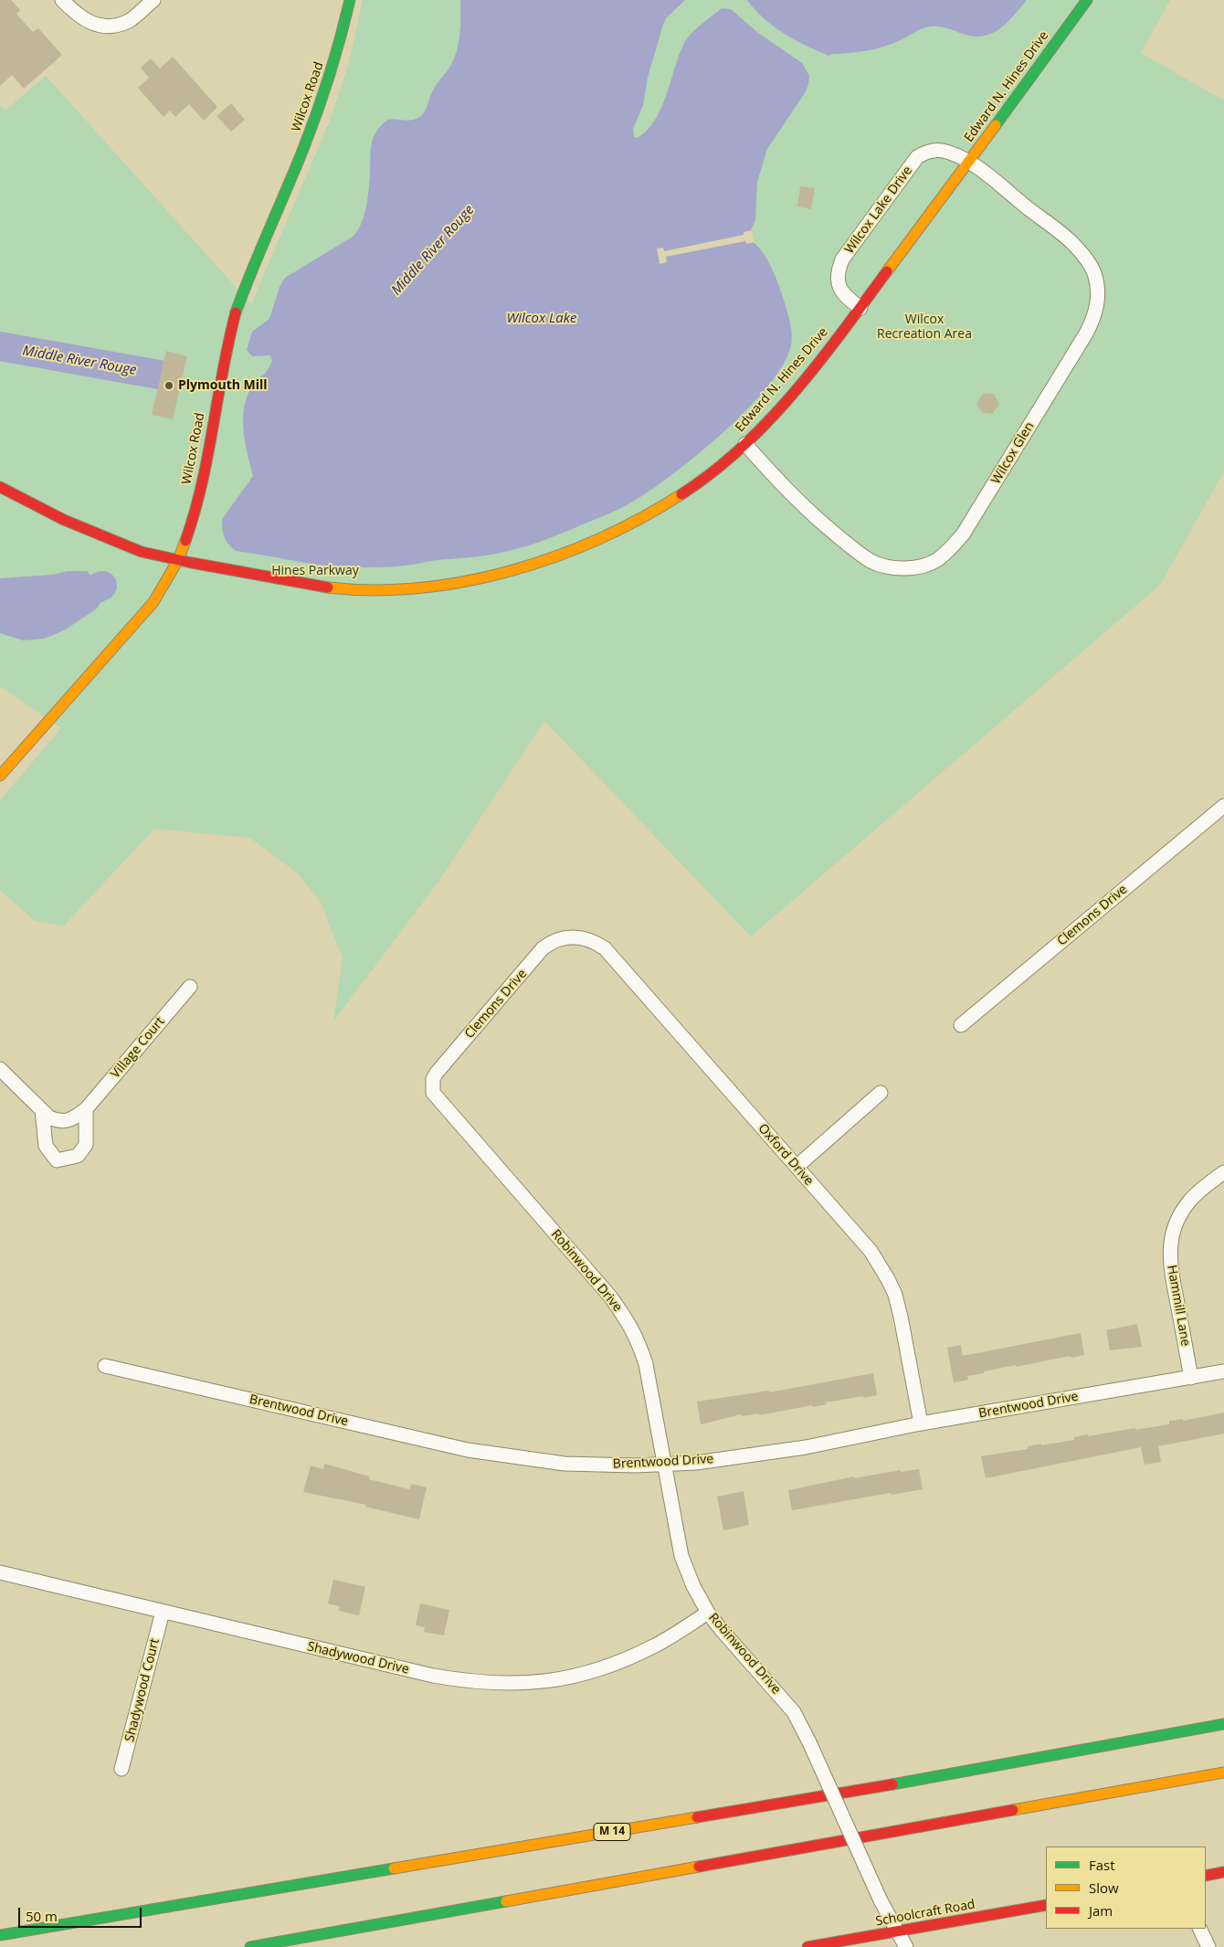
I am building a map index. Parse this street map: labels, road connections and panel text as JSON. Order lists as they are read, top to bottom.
{
  "streets": {
    "main road": [
      "Edward N. Hines Drive",
      "Wilcox Road",
      "M 14",
      "Schoolcraft Road"
    ],
    "street": [
      "Wilcox Lake Drive",
      "Wilcox Glen",
      "Clemons Drive",
      "Village Court",
      "Oxford Drive",
      "Robinwood Drive",
      "Hammill Lane",
      "Brentwood Drive",
      "Shadywood Drive",
      "Shadywood Court"
    ]
  },
  "crossings": [
    ["Edward N. Hines Drive", "Wilcox Road"],
    ["Edward N. Hines Drive", "Wilcox Lake Drive"],
    ["Edward N. Hines Drive", "Wilcox Glen"],
    ["Wilcox Lake Drive", "Wilcox Glen"],
    ["Clemons Drive", "Oxford Drive"],
    ["Clemons Drive", "Robinwood Drive"],
    ["Oxford Drive", "Brentwood Drive"],
    ["Robinwood Drive", "Brentwood Drive"],
    ["Robinwood Drive", "Shadywood Drive"],
    ["Robinwood Drive", "Schoolcraft Road"],
    ["Hammill Lane", "Brentwood Drive"],
    ["Shadywood Drive", "Shadywood Court"]
  ],
  "water": ["Middle River Rouge", "Wilcox Lake"],
  "parks": ["Wilcox Recreation Area", "Hines Parkway"],
  "places": ["Plymouth Mill"],
  "legend": ["Fast", "Slow", "Jam"],
  "scale_bar": "50 m"
}
